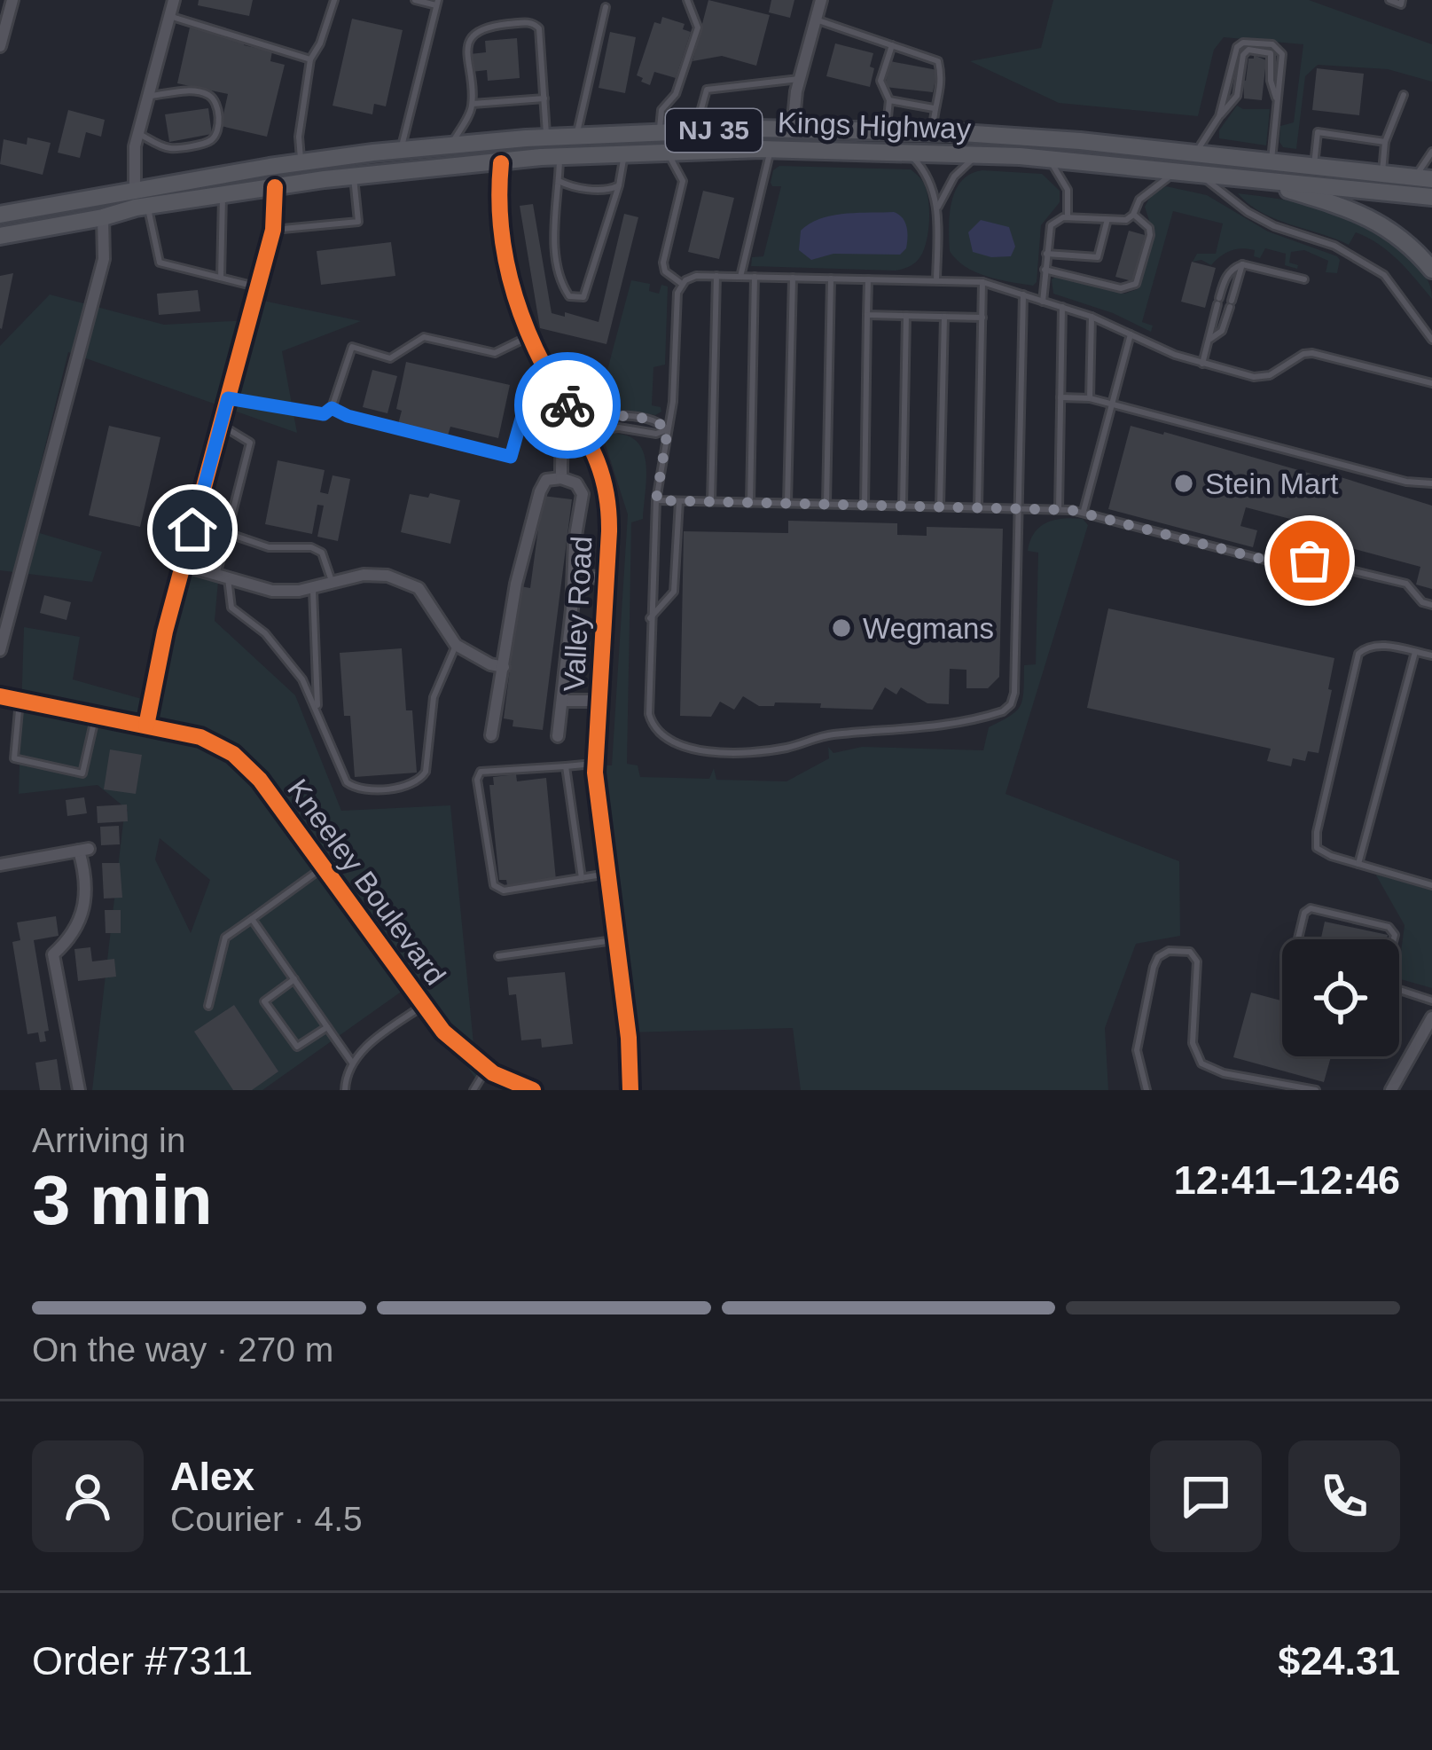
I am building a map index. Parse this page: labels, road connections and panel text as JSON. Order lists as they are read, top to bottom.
{
  "streets": {
    "main road": ["Kings Highway", "NJ 35"],
    "street": ["Valley Road", "Kneeley Boulevard"]
  },
  "crossings": [
    ["Kings Highway", "Valley Road"]
  ],
  "places": ["Stein Mart", "Wegmans"],
  "page": {
    "heading": ["3 min", "Arriving in", "12:41–12:46"],
    "panel": [
      "Alex",
      "Courier · 4.5",
      "Order #7311",
      "$24.31"
    ],
    "bar": "On the way · 270 m"
  }
}
